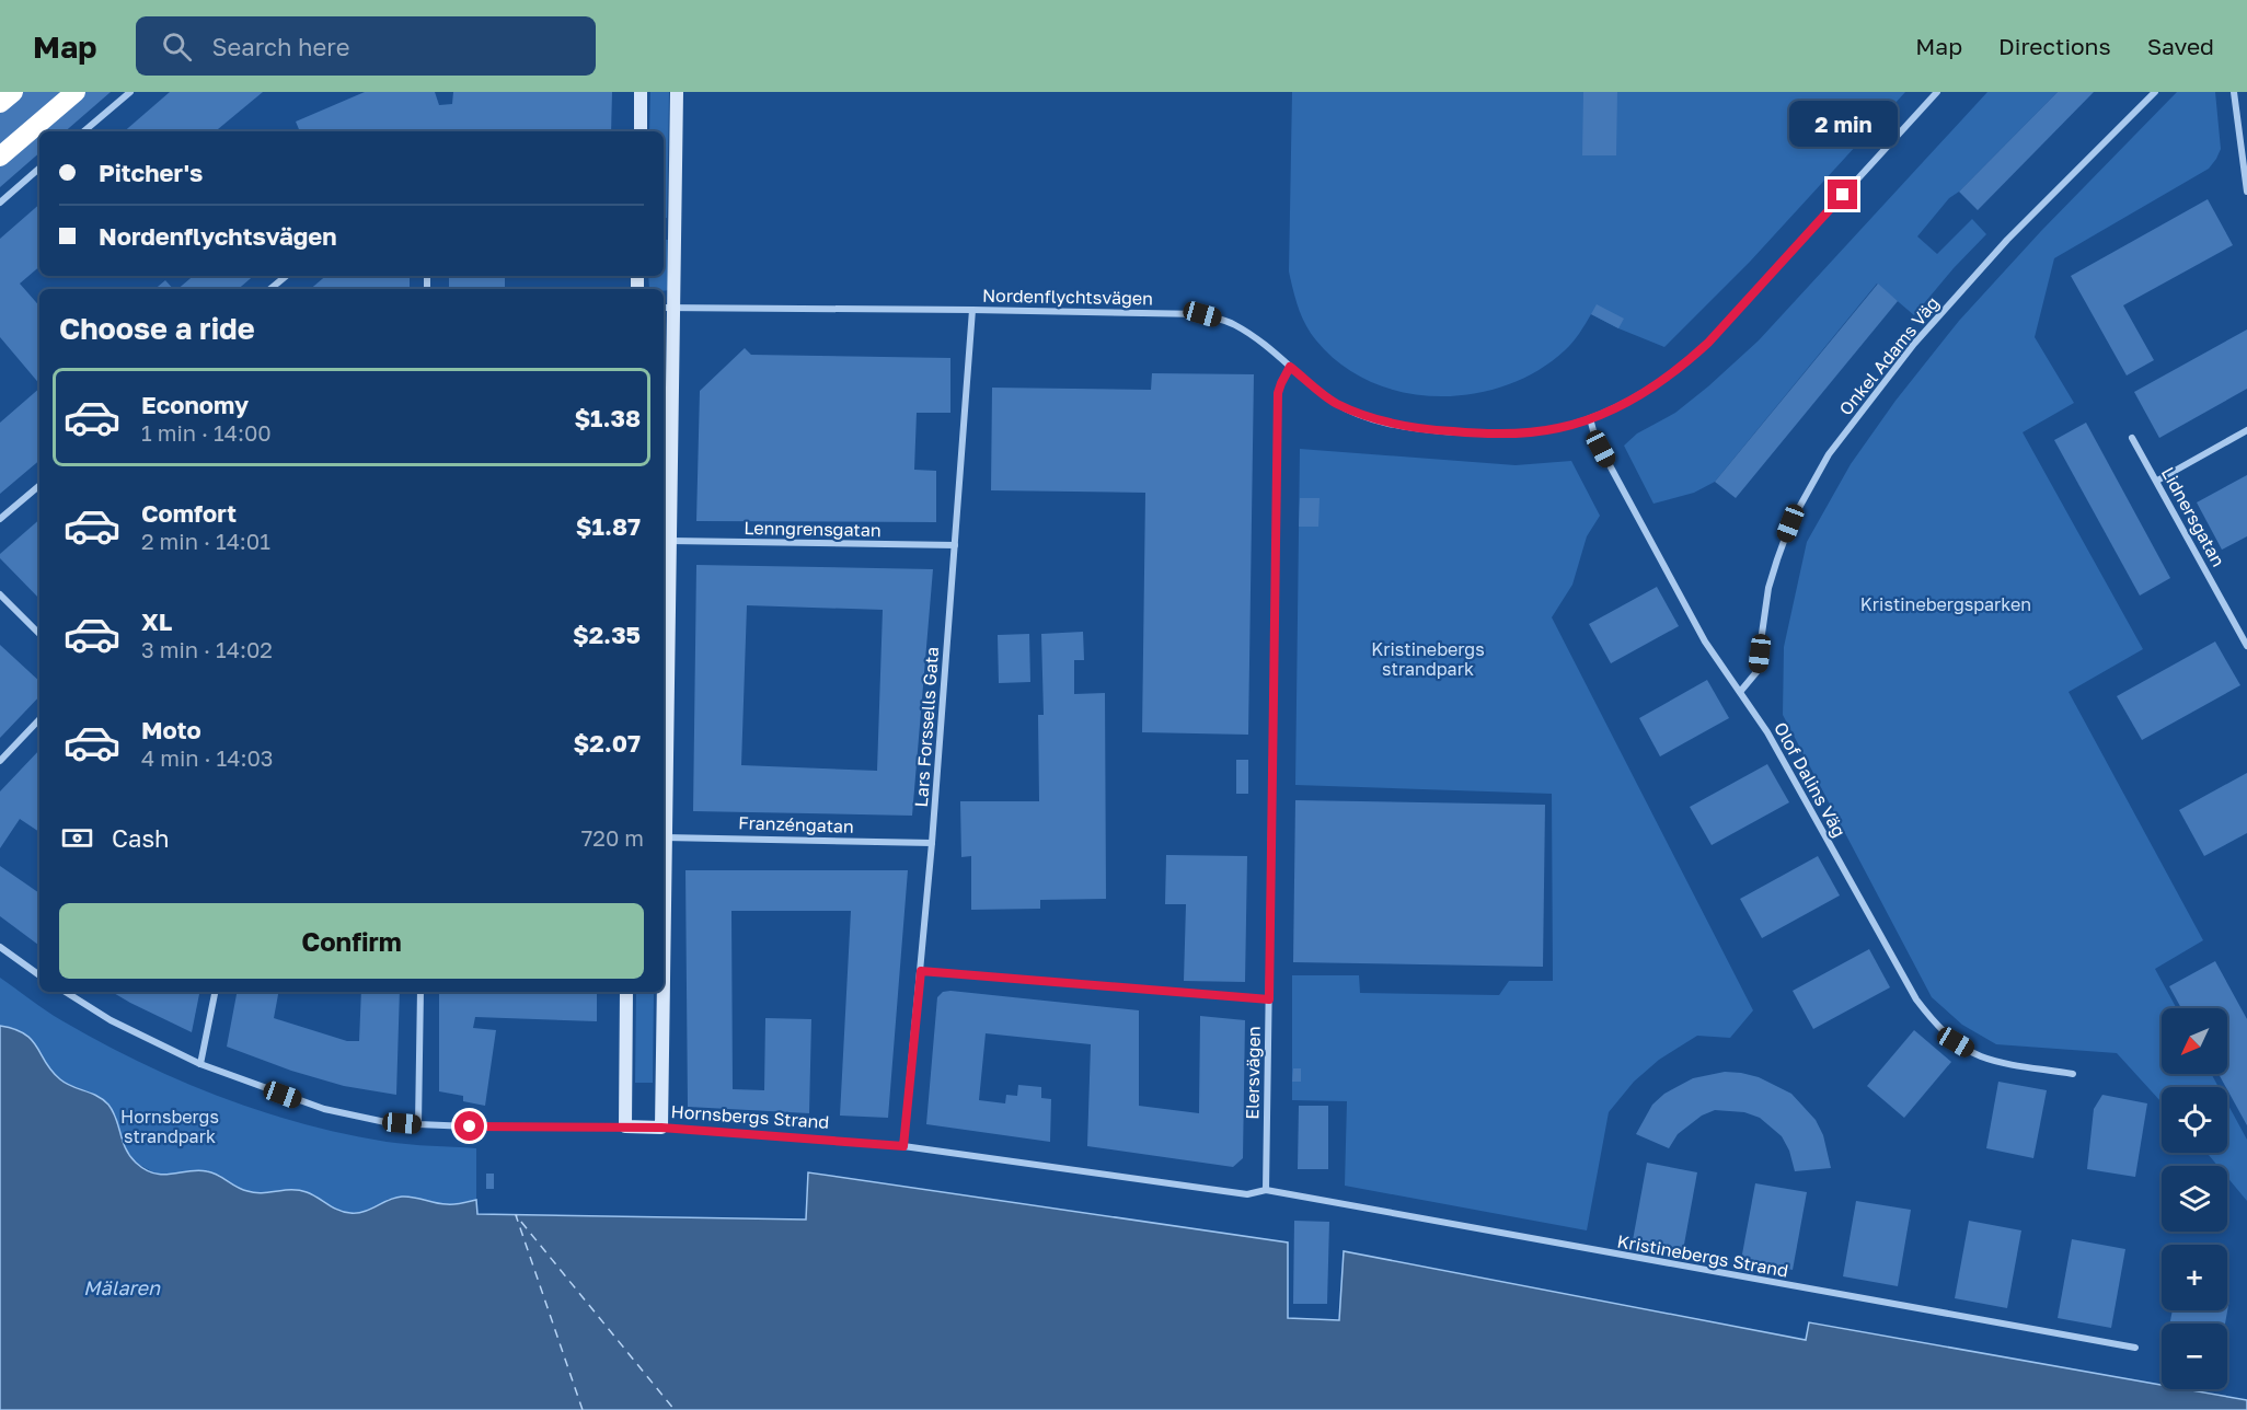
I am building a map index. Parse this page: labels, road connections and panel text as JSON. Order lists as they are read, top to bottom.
{
  "streets": {
    "street": [
      "Nordenflychtsvägen",
      "Onkel Adams Väg",
      "Lidnersgatan",
      "Lenngrensgatan",
      "Lars Forssells Gata",
      "Olof Dalins Väg",
      "Franzéngatan",
      "Elersvägen",
      "Hornsbergs Strand",
      "Kristinebergs Strand"
    ]
  },
  "crossings": [
    ["Nordenflychtsvägen", "Lars Forssells Gata"],
    ["Nordenflychtsvägen", "Olof Dalins Väg"],
    ["Nordenflychtsvägen", "Elersvägen"],
    ["Onkel Adams Väg", "Olof Dalins Väg"],
    ["Lenngrensgatan", "Lars Forssells Gata"],
    ["Lars Forssells Gata", "Franzéngatan"],
    ["Lars Forssells Gata", "Hornsbergs Strand"],
    ["Elersvägen", "Hornsbergs Strand"],
    ["Elersvägen", "Kristinebergs Strand"],
    ["Hornsbergs Strand", "Kristinebergs Strand"]
  ],
  "water": ["Mälaren"],
  "parks": ["Kristinebergsparken", "Kristinebergs strandpark", "Hornsbergs strandpark"],
  "north": "bottom left",
  "page": {
    "header": "Map",
    "search": "Search here",
    "nav": ["Map", "Directions", "Saved"],
    "bubble": "2 min",
    "banner": ["Pitcher's", "Nordenflychtsvägen"],
    "heading": "Choose a ride",
    "list": [
      {
        "name": "Economy",
        "note": "1 min · 14:00",
        "value": "$1.38"
      },
      {
        "name": "Comfort",
        "note": "2 min · 14:01",
        "value": "$1.87"
      },
      {
        "name": "XL",
        "note": "3 min · 14:02",
        "value": "$2.35"
      },
      {
        "name": "Moto",
        "note": "4 min · 14:03",
        "value": "$2.07"
      }
    ],
    "pay": ["Cash", "720 m"],
    "buttons": "Confirm",
    "map_buttons": ["+", "−"]
  }
}
